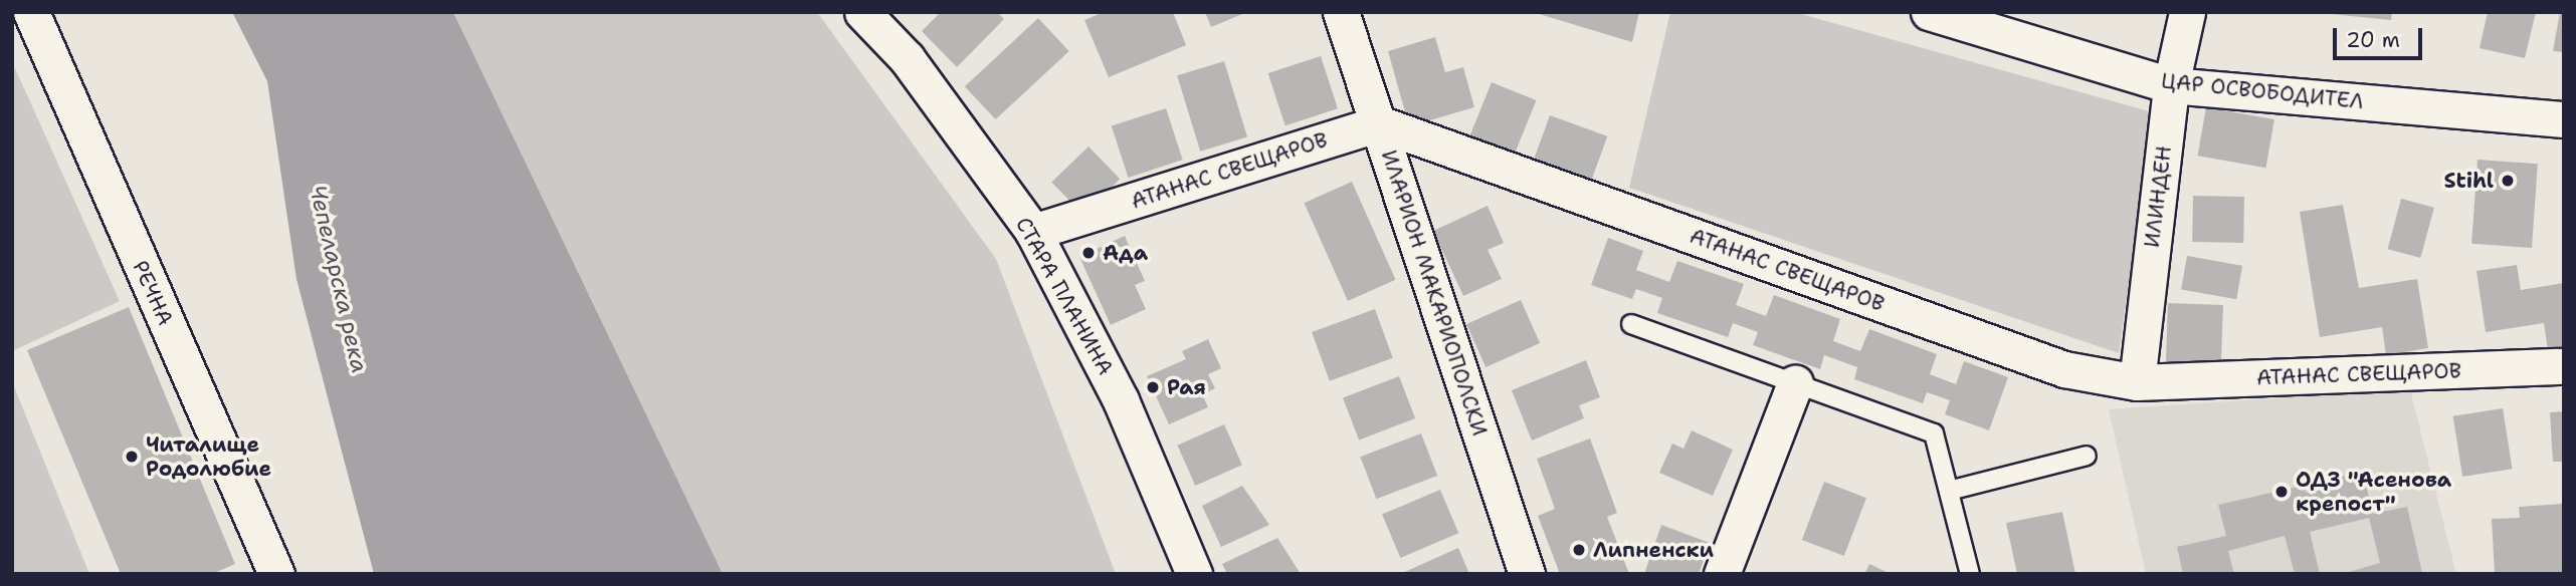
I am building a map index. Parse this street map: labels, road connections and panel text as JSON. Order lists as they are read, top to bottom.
{
  "streets": {
    "street": [
      "ЦАР ОСВОБОДИТЕЛ",
      "АТАНАС СВЕЩАРОВ",
      "ИЛИНДЕН",
      "РЕЧНА",
      "ИЛАРИОН МАКАРИОПОЛСКИ",
      "СТАРА ПЛАНИНА"
    ]
  },
  "crossings": [
    ["ЦАР ОСВОБОДИТЕЛ", "ИЛИНДЕН"],
    ["АТАНАС СВЕЩАРОВ", "ИЛИНДЕН"],
    ["АТАНАС СВЕЩАРОВ", "ИЛАРИОН МАКАРИОПОЛСКИ"],
    ["АТАНАС СВЕЩАРОВ", "СТАРА ПЛАНИНА"]
  ],
  "water": ["Чепеларска река"],
  "places": [
    "Stihl",
    "Ада",
    "Рая",
    "Читалище Родолюбие",
    "ОДЗ \"Асенова крепост\"",
    "Липненски"
  ],
  "scale_bar": "20 m"
}
